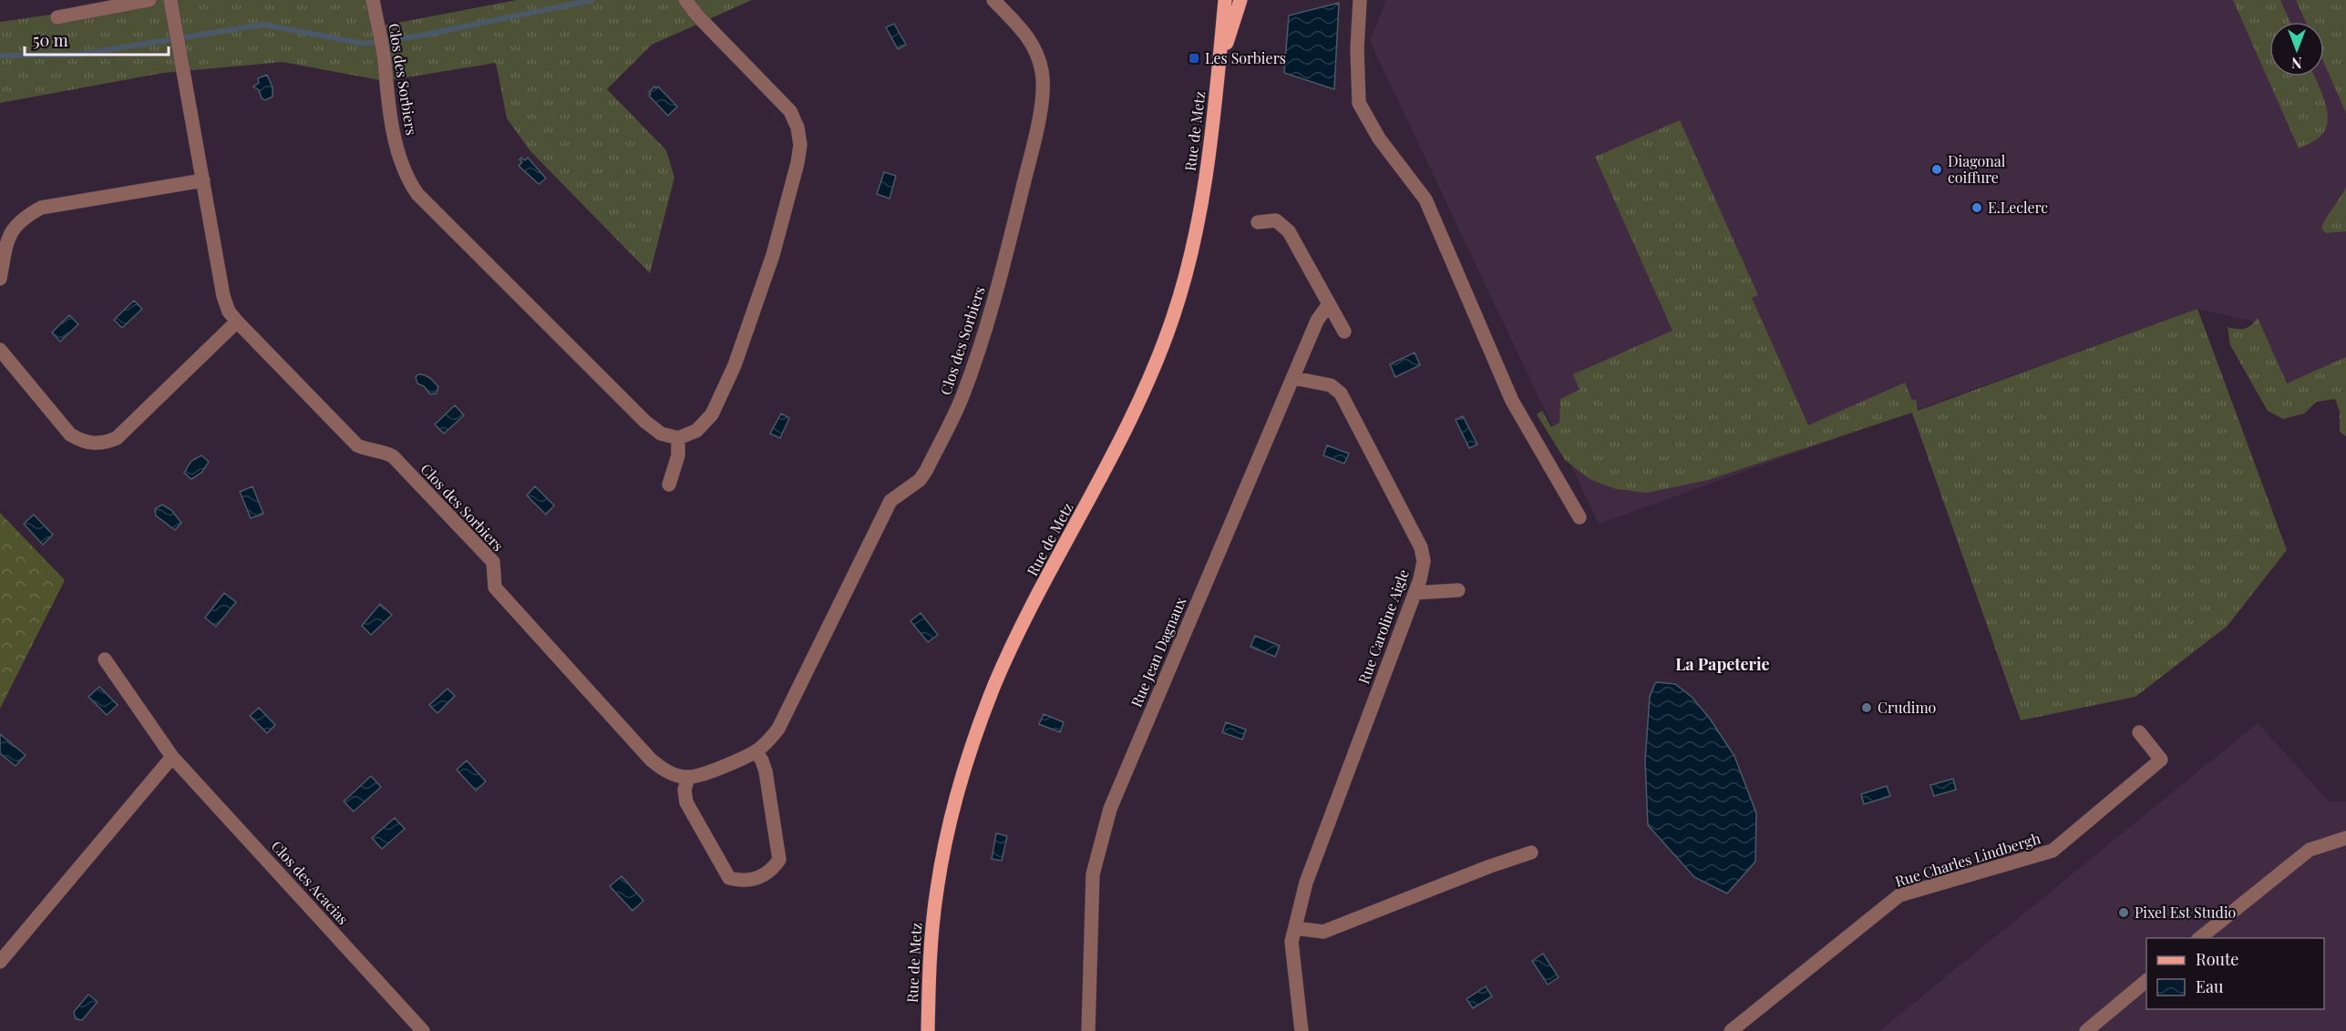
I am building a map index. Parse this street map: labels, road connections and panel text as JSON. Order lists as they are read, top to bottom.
{
  "streets": {
    "main road": ["Rue de Metz"],
    "street": [
      "Clos des Sorbiers",
      "Rue Caroline Aigle",
      "Rue Jean Dagnaux",
      "Rue Charles Lindbergh",
      "Clos des Acacias"
    ]
  },
  "crossings": [
    ["Rue Caroline Aigle", "Rue Jean Dagnaux"]
  ],
  "districts": ["La Papeterie"],
  "places": {
    "transit": ["Les Sorbiers"],
    "other": [
      "Diagonal coiffure",
      "E.Leclerc",
      "Crudimo",
      "Pixel Est Studio"
    ]
  },
  "legend": ["Route", "Eau"],
  "scale_bar": "50 m",
  "north": "bottom"
}
